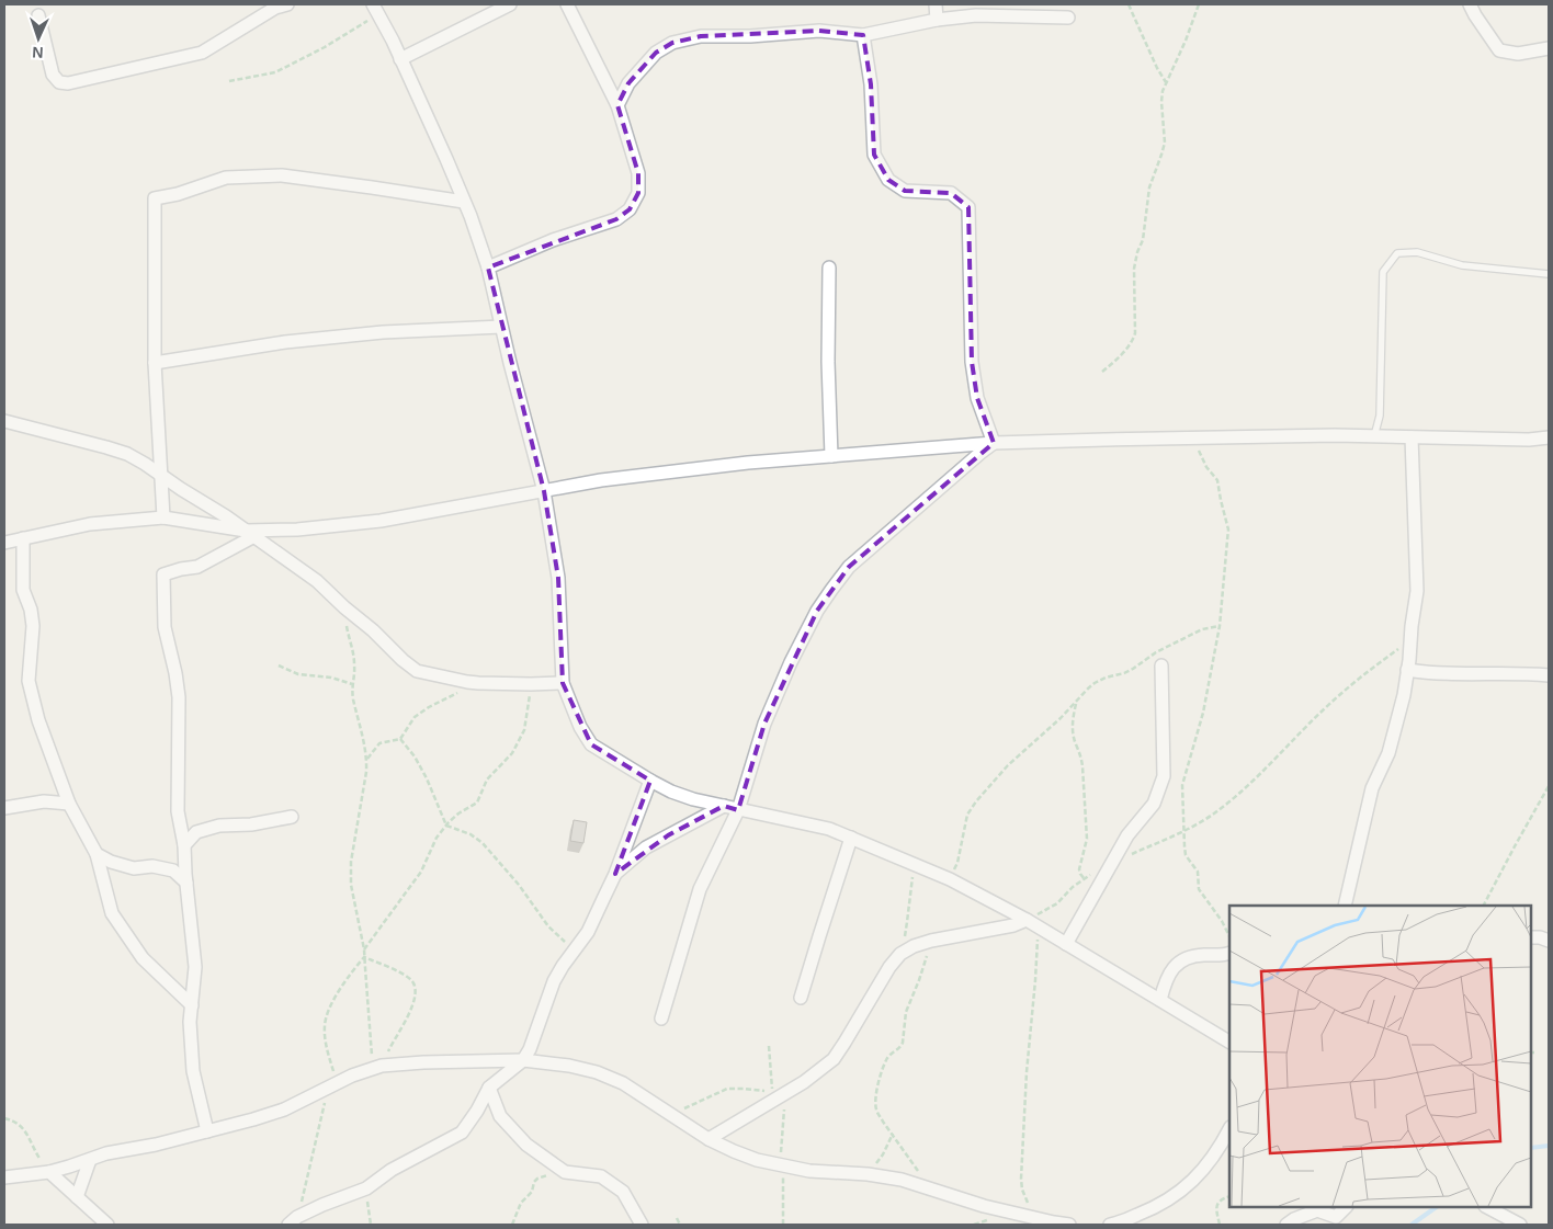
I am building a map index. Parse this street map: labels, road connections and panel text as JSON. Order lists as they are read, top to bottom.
{
  "north": "bottom"
}
